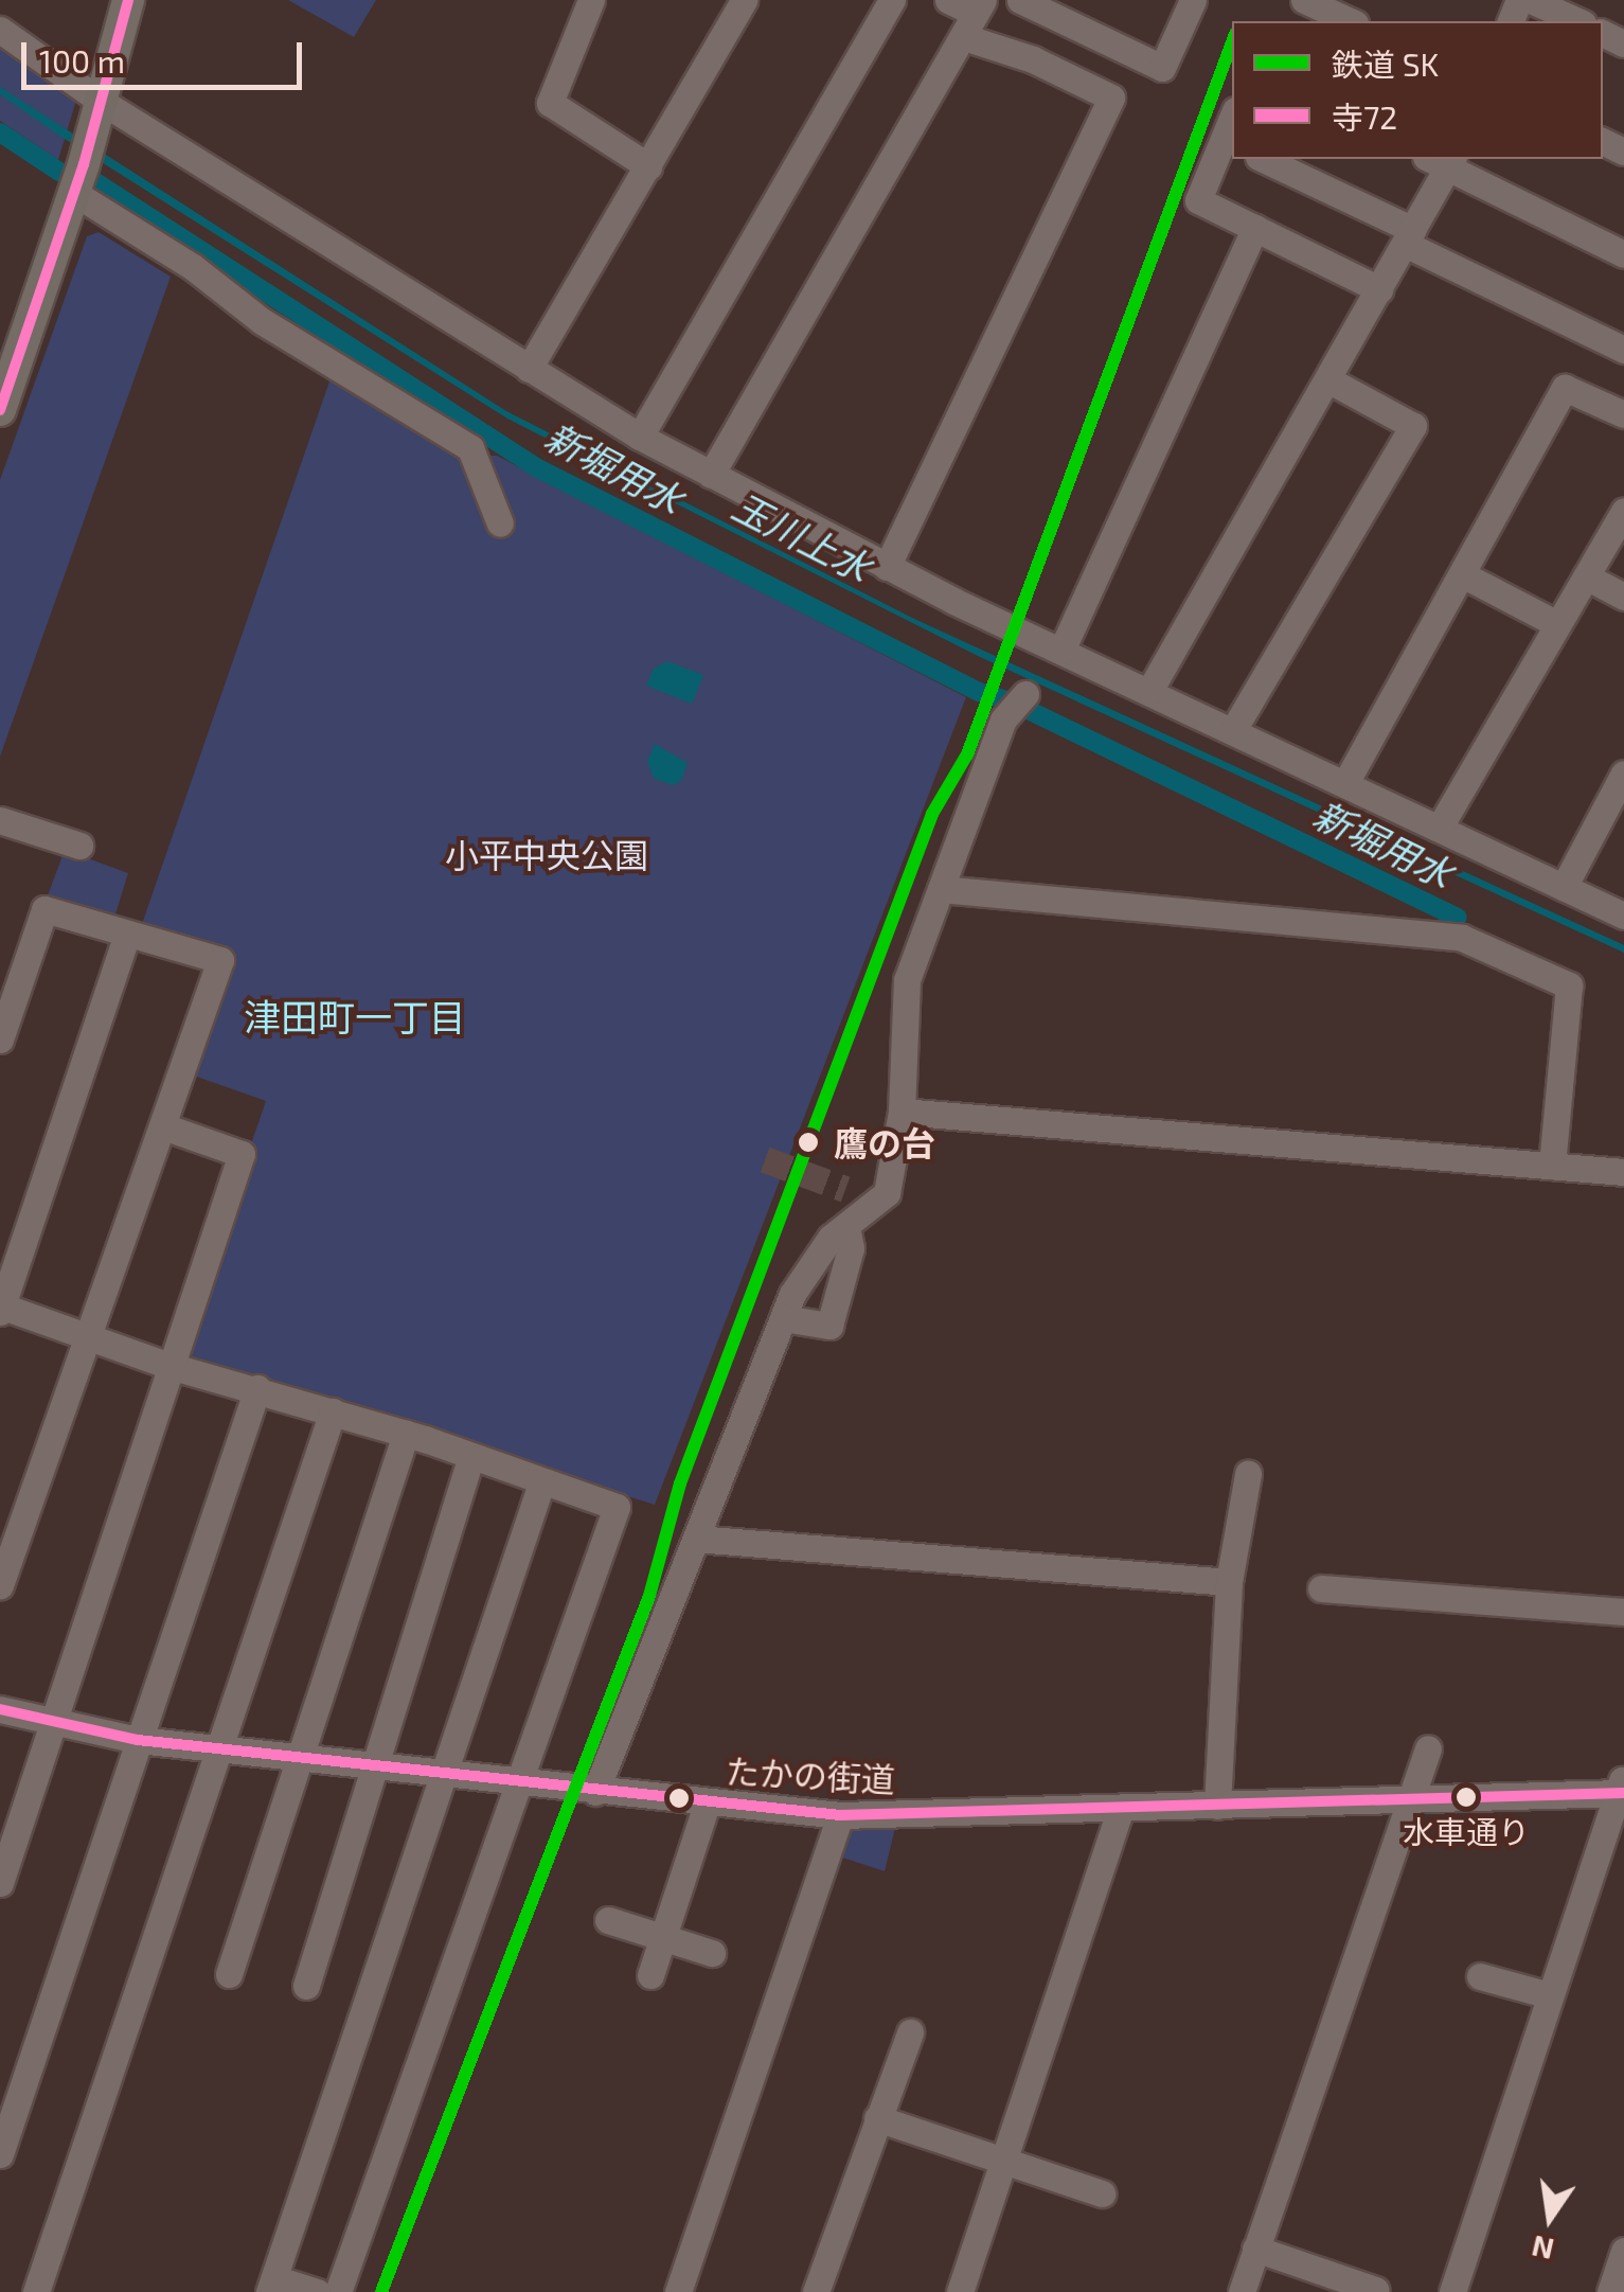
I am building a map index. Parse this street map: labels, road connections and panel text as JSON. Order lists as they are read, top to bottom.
{
  "streets": {
    "street": ["たかの街道"]
  },
  "districts": ["津田町一丁目"],
  "water": ["新堀用水", "玉川上水"],
  "parks": ["小平中央公園"],
  "places": ["鷹の台", "水車通り"],
  "lines": ["transit line 寺72", "rail line SK"],
  "legend": ["鉄道 SK", "寺72"],
  "scale_bar": "100 m",
  "north": "bottom"
}
